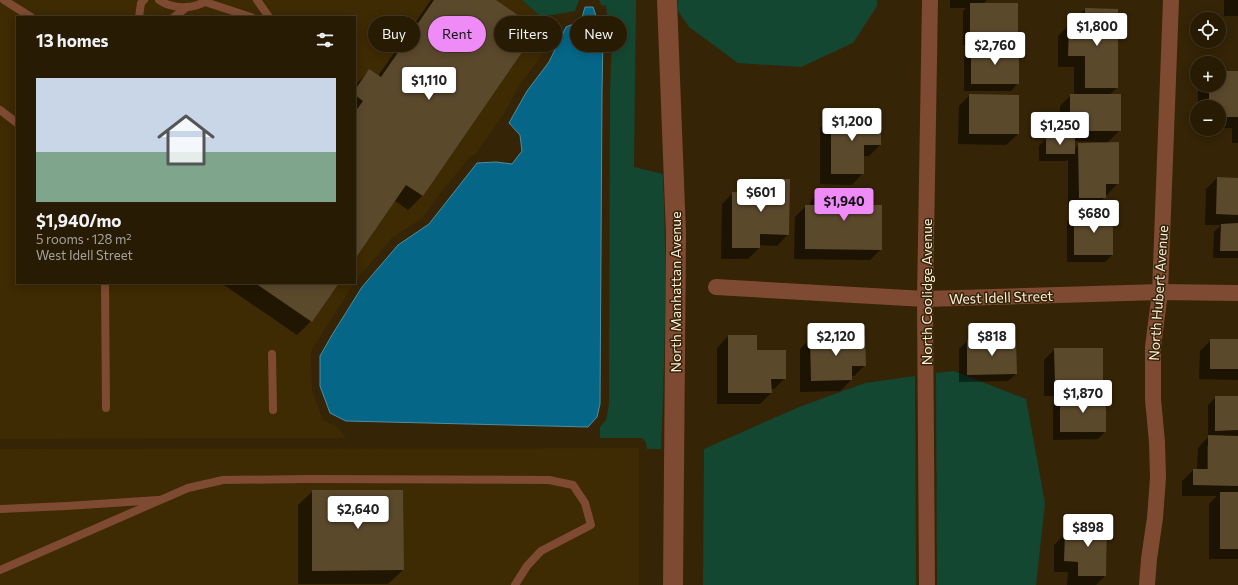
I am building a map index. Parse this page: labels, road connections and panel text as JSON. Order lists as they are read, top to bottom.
{
  "streets": {
    "street": [
      "North Manhattan Avenue",
      "North Coolidge Avenue",
      "North Hubert Avenue",
      "West Idell Street"
    ]
  },
  "crossings": [
    ["North Coolidge Avenue", "West Idell Street"],
    ["North Hubert Avenue", "West Idell Street"]
  ],
  "page": {
    "map_buttons": ["+", "−"],
    "price": [
      "$1,800",
      "$2,760",
      "$1,110",
      "$1,200",
      "$1,250",
      "$601",
      "$1,940",
      "$680",
      "$2,120",
      "$818",
      "$1,870",
      "$2,640",
      "$898"
    ],
    "chip": [
      "Buy",
      "Rent",
      "Filters",
      "New"
    ],
    "heading": "13 homes",
    "list": [
      {
        "name": "$1,940/mo",
        "note": "5 rooms · 128 m² · West Idell Street"
      }
    ]
  }
}
